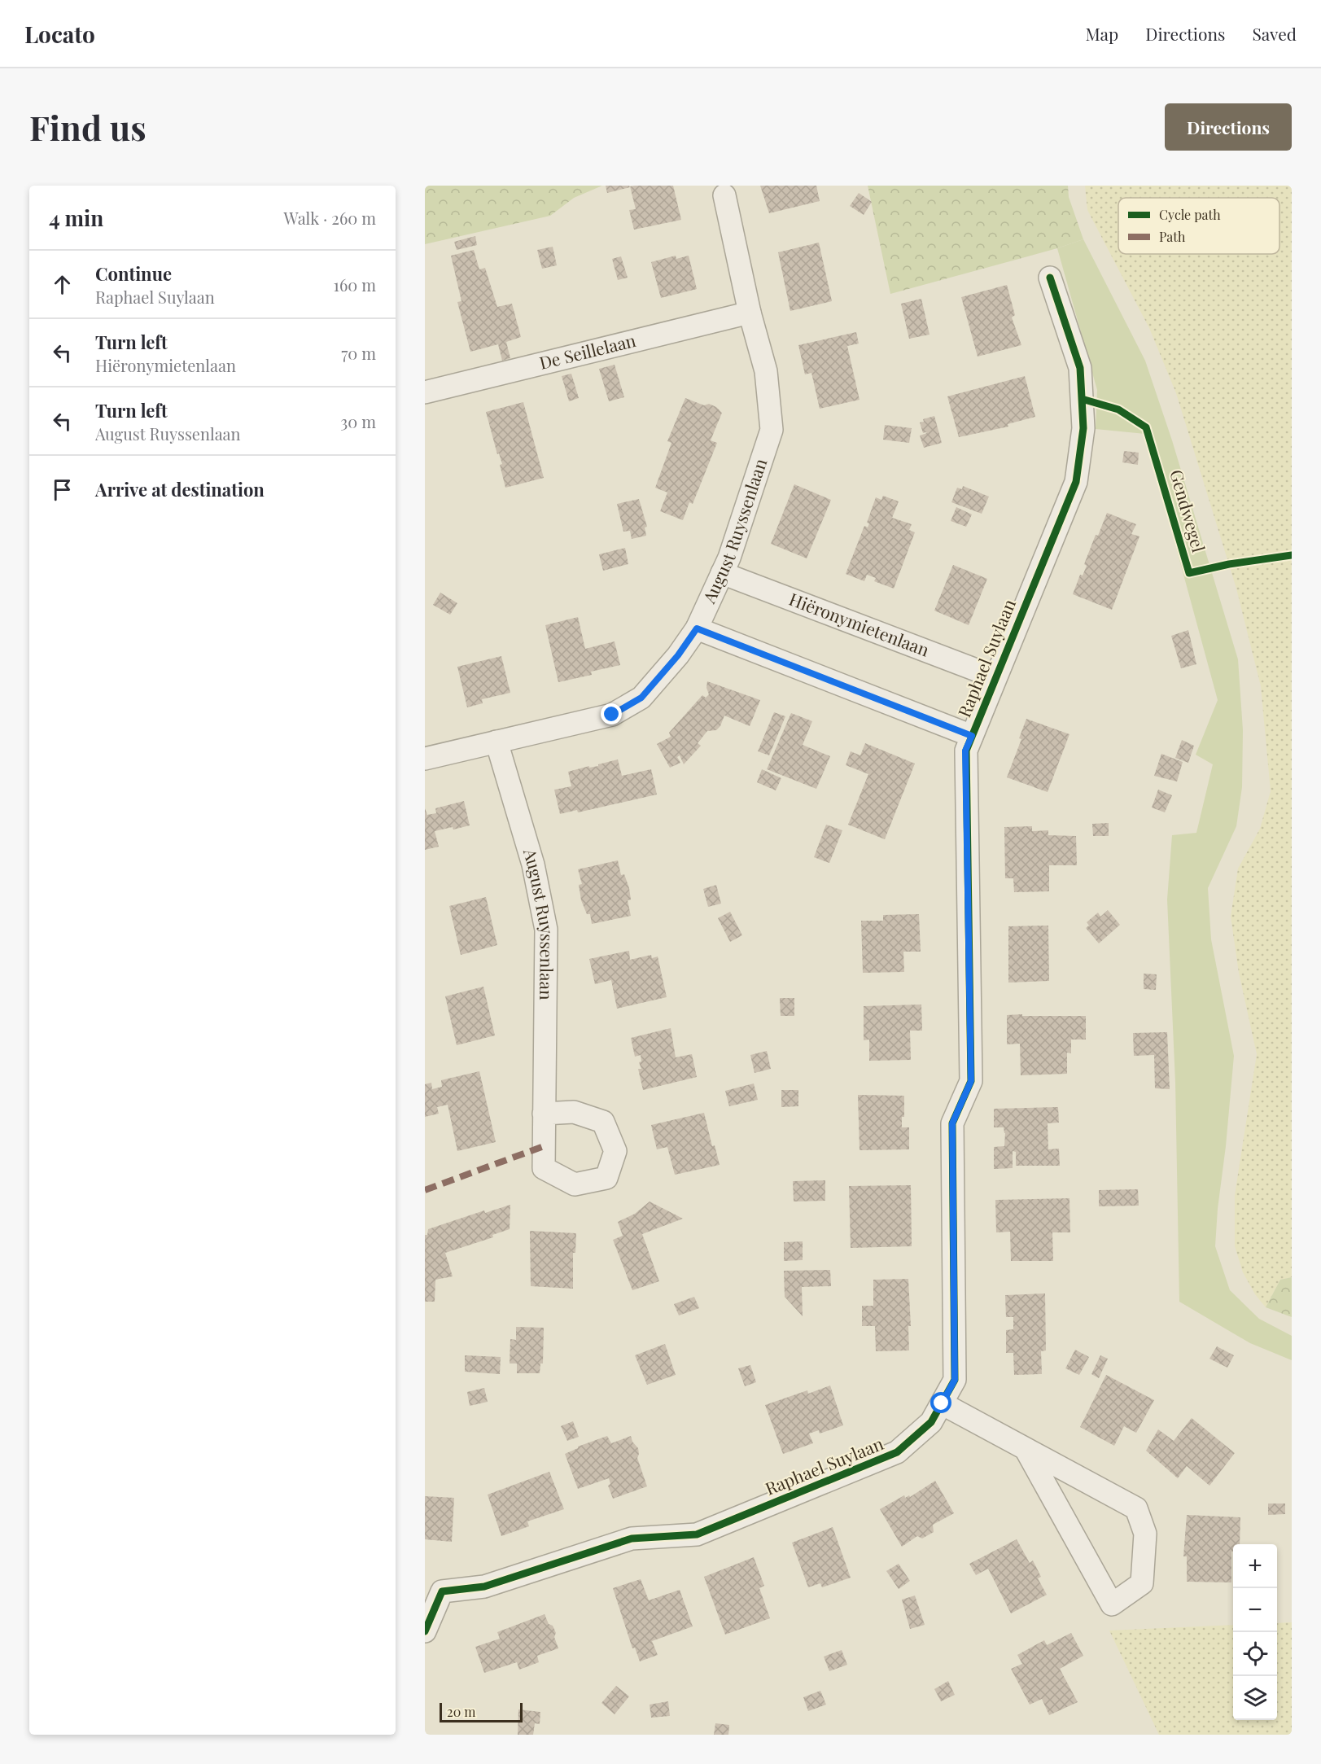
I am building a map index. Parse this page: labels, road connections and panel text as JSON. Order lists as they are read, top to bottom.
{
  "streets": {
    "street": [
      "De Seillelaan",
      "August Ruyssenlaan",
      "Hiëronymietenlaan",
      "Raphael Suylaan"
    ],
    "cycle path": ["Gendwegel"]
  },
  "crossings": [
    ["De Seillelaan", "August Ruyssenlaan"],
    ["August Ruyssenlaan", "Hiëronymietenlaan"],
    ["Hiëronymietenlaan", "Raphael Suylaan"]
  ],
  "legend": ["Cycle path", "Path"],
  "scale_bar": "20 m",
  "page": {
    "header": "Locato",
    "nav": ["Map", "Directions", "Saved"],
    "buttons": "Directions",
    "title": "Find us",
    "heading": ["4 min", "Walk · 260 m"],
    "list": [
      ["Continue", "Raphael Suylaan", "160 m"],
      ["Turn left", "Hiëronymietenlaan", "70 m"],
      ["Turn left", "August Ruyssenlaan", "30 m"],
      "Arrive at destination"
    ],
    "map_buttons": ["+", "−"],
    "scale": "20 m"
  }
}
